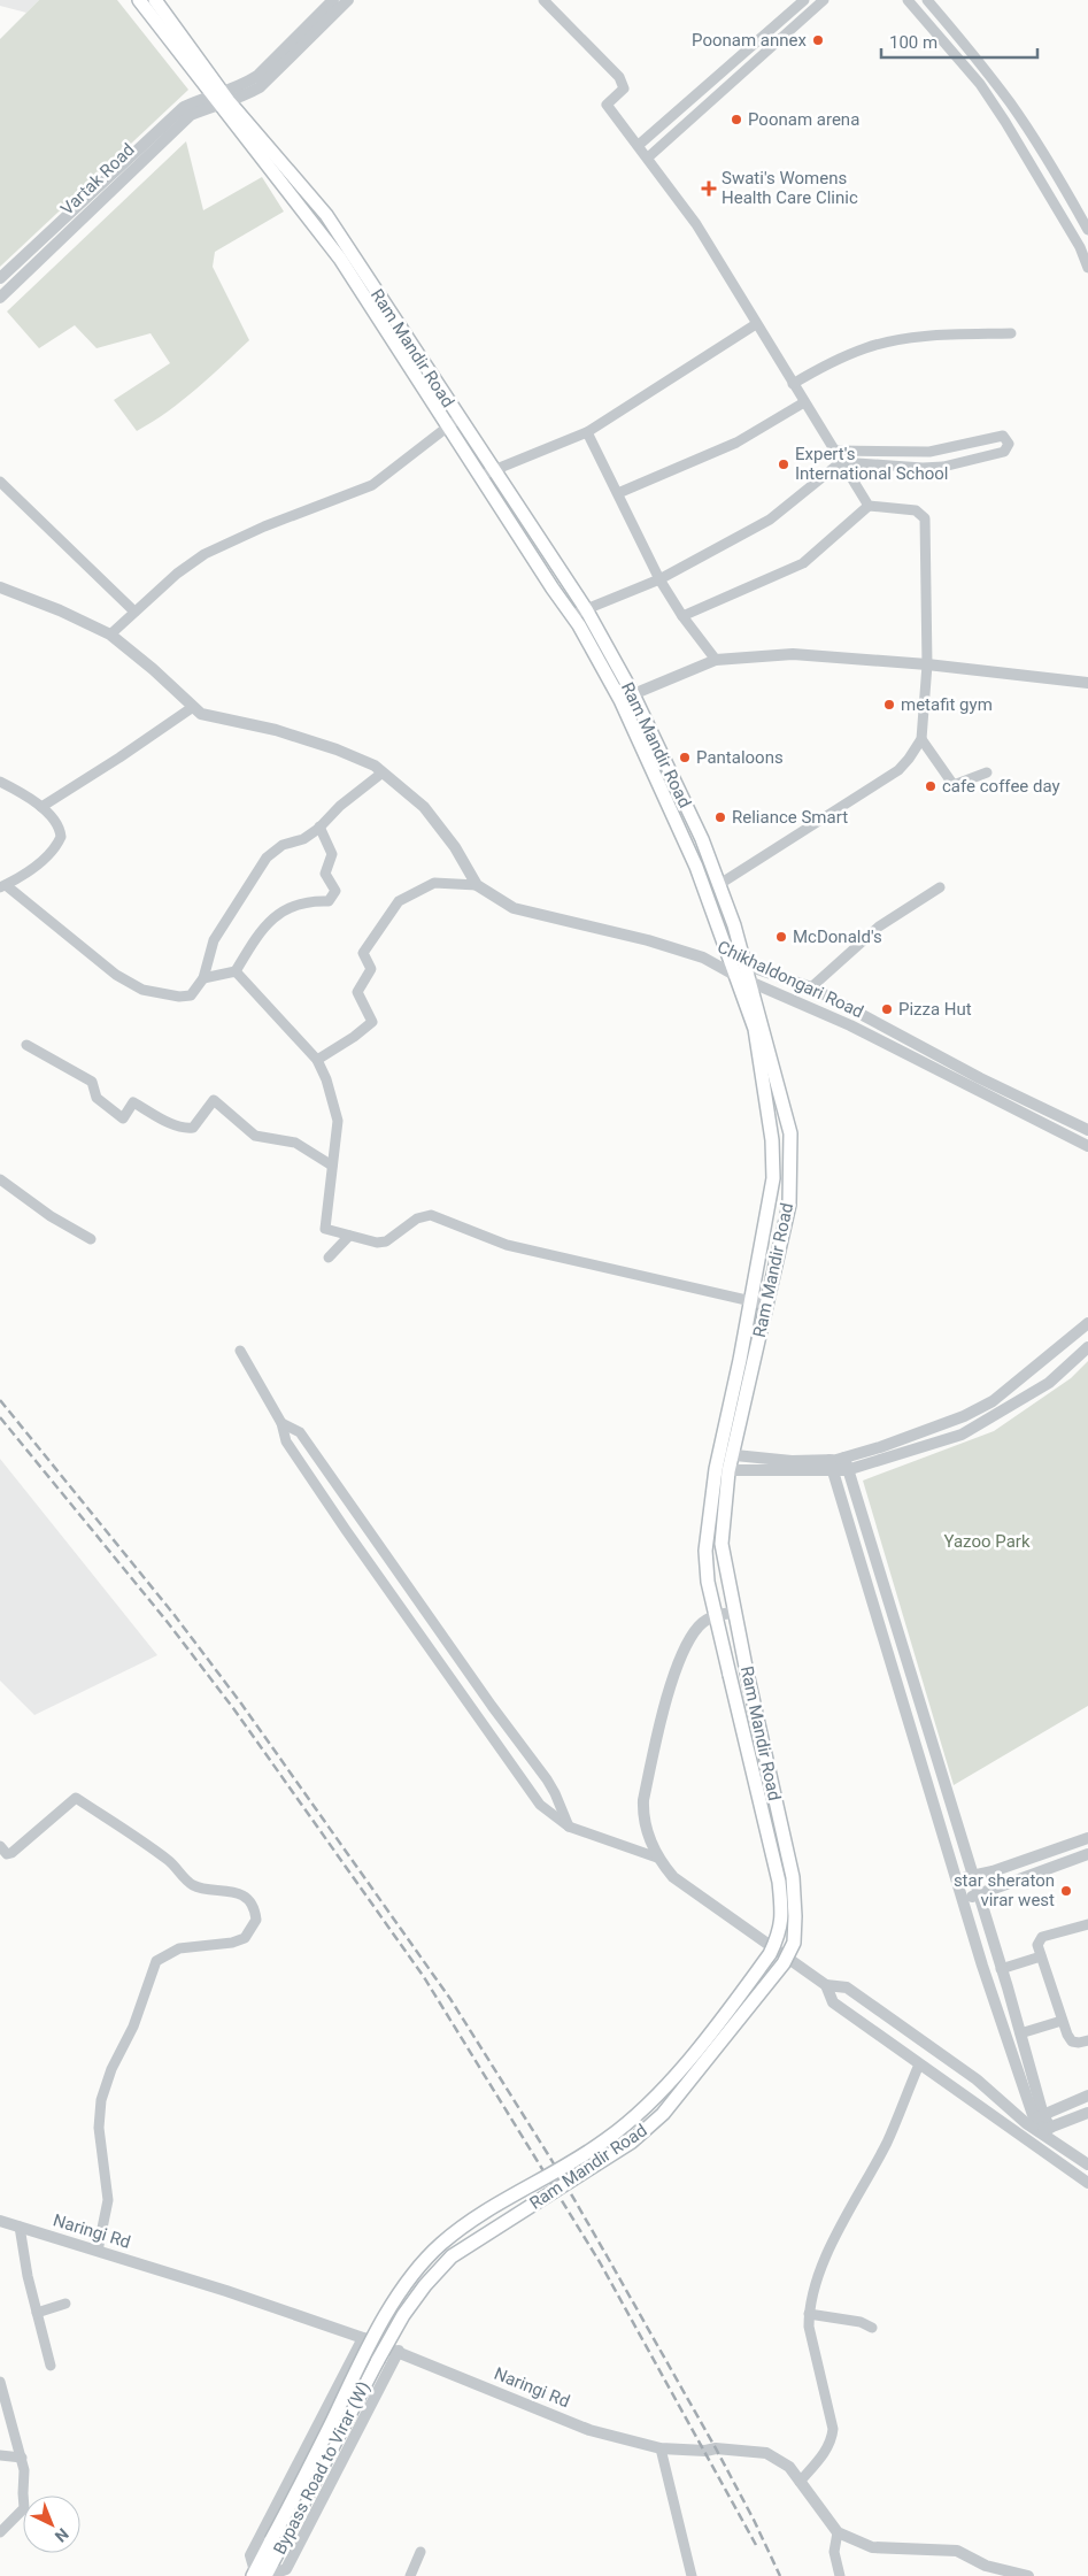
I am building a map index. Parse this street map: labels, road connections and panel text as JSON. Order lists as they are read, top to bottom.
{
  "streets": {
    "main road": ["Ram Mandir Road", "Bypass Road to Virar (W)"],
    "street": ["Vartak Road", "Chikhaldongari Road", "Naringi Rd"]
  },
  "crossings": [
    ["Ram Mandir Road", "Chikhaldongari Road"],
    ["Ram Mandir Road", "Bypass Road to Virar (W)"]
  ],
  "parks": ["Yazoo Park"],
  "places": {
    "other": [
      "Poonam annex",
      "Poonam arena",
      "Expert's International School",
      "metafit gym",
      "Pantaloons",
      "cafe coffee day",
      "Reliance Smart",
      "McDonald's",
      "Pizza Hut",
      "star sheraton virar west"
    ],
    "health": ["Swati's Womens Health Care Clinic"]
  },
  "scale_bar": "100 m",
  "north": "bottom right"
}
